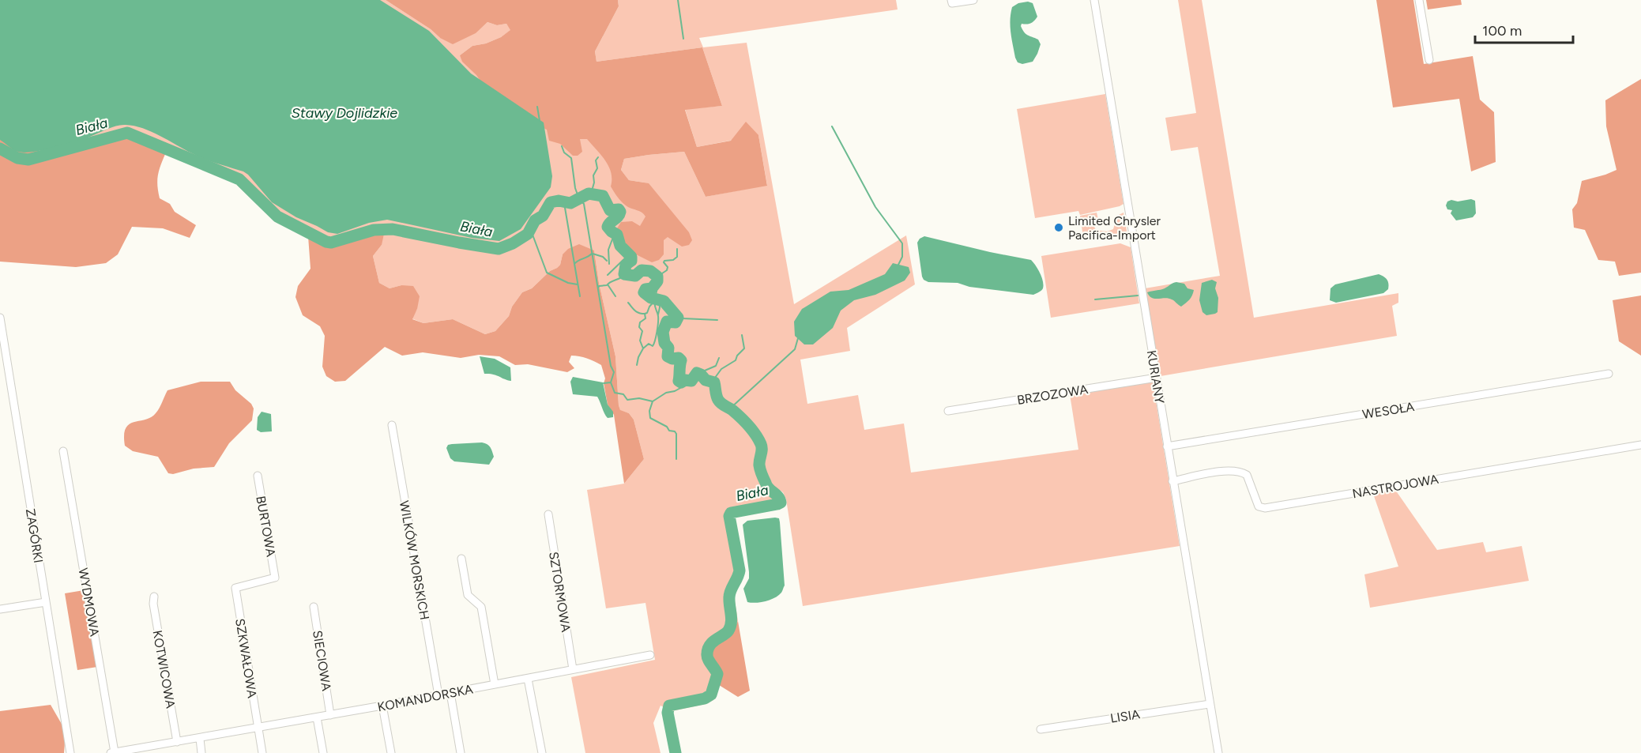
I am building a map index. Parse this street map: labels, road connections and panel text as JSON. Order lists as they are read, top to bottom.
{
  "streets": {
    "street": [
      "KURIANY",
      "BRZOZOWA",
      "WESOŁA",
      "NASTROJOWA",
      "BURTOWA",
      "ZAGÓRKI",
      "WILKÓW MORSKICH",
      "SZTORMOWA",
      "WYDMOWA",
      "SZKWAŁOWA",
      "SIECIOWA",
      "KOTWICOWA",
      "KOMANDORSKA",
      "LISIA"
    ]
  },
  "crossings": [
    ["KURIANY", "BRZOZOWA"],
    ["KURIANY", "WESOŁA"],
    ["KURIANY", "NASTROJOWA"],
    ["KURIANY", "LISIA"],
    ["BURTOWA", "SZKWAŁOWA"],
    ["WILKÓW MORSKICH", "KOMANDORSKA"],
    ["SZTORMOWA", "KOMANDORSKA"],
    ["WYDMOWA", "KOMANDORSKA"],
    ["SZKWAŁOWA", "KOMANDORSKA"],
    ["SIECIOWA", "KOMANDORSKA"],
    ["KOTWICOWA", "KOMANDORSKA"]
  ],
  "water": ["Stawy Dojlidzkie", "Biała"],
  "places": ["Limited Chrysler Pacifica-Import"],
  "scale_bar": "100 m"
}
